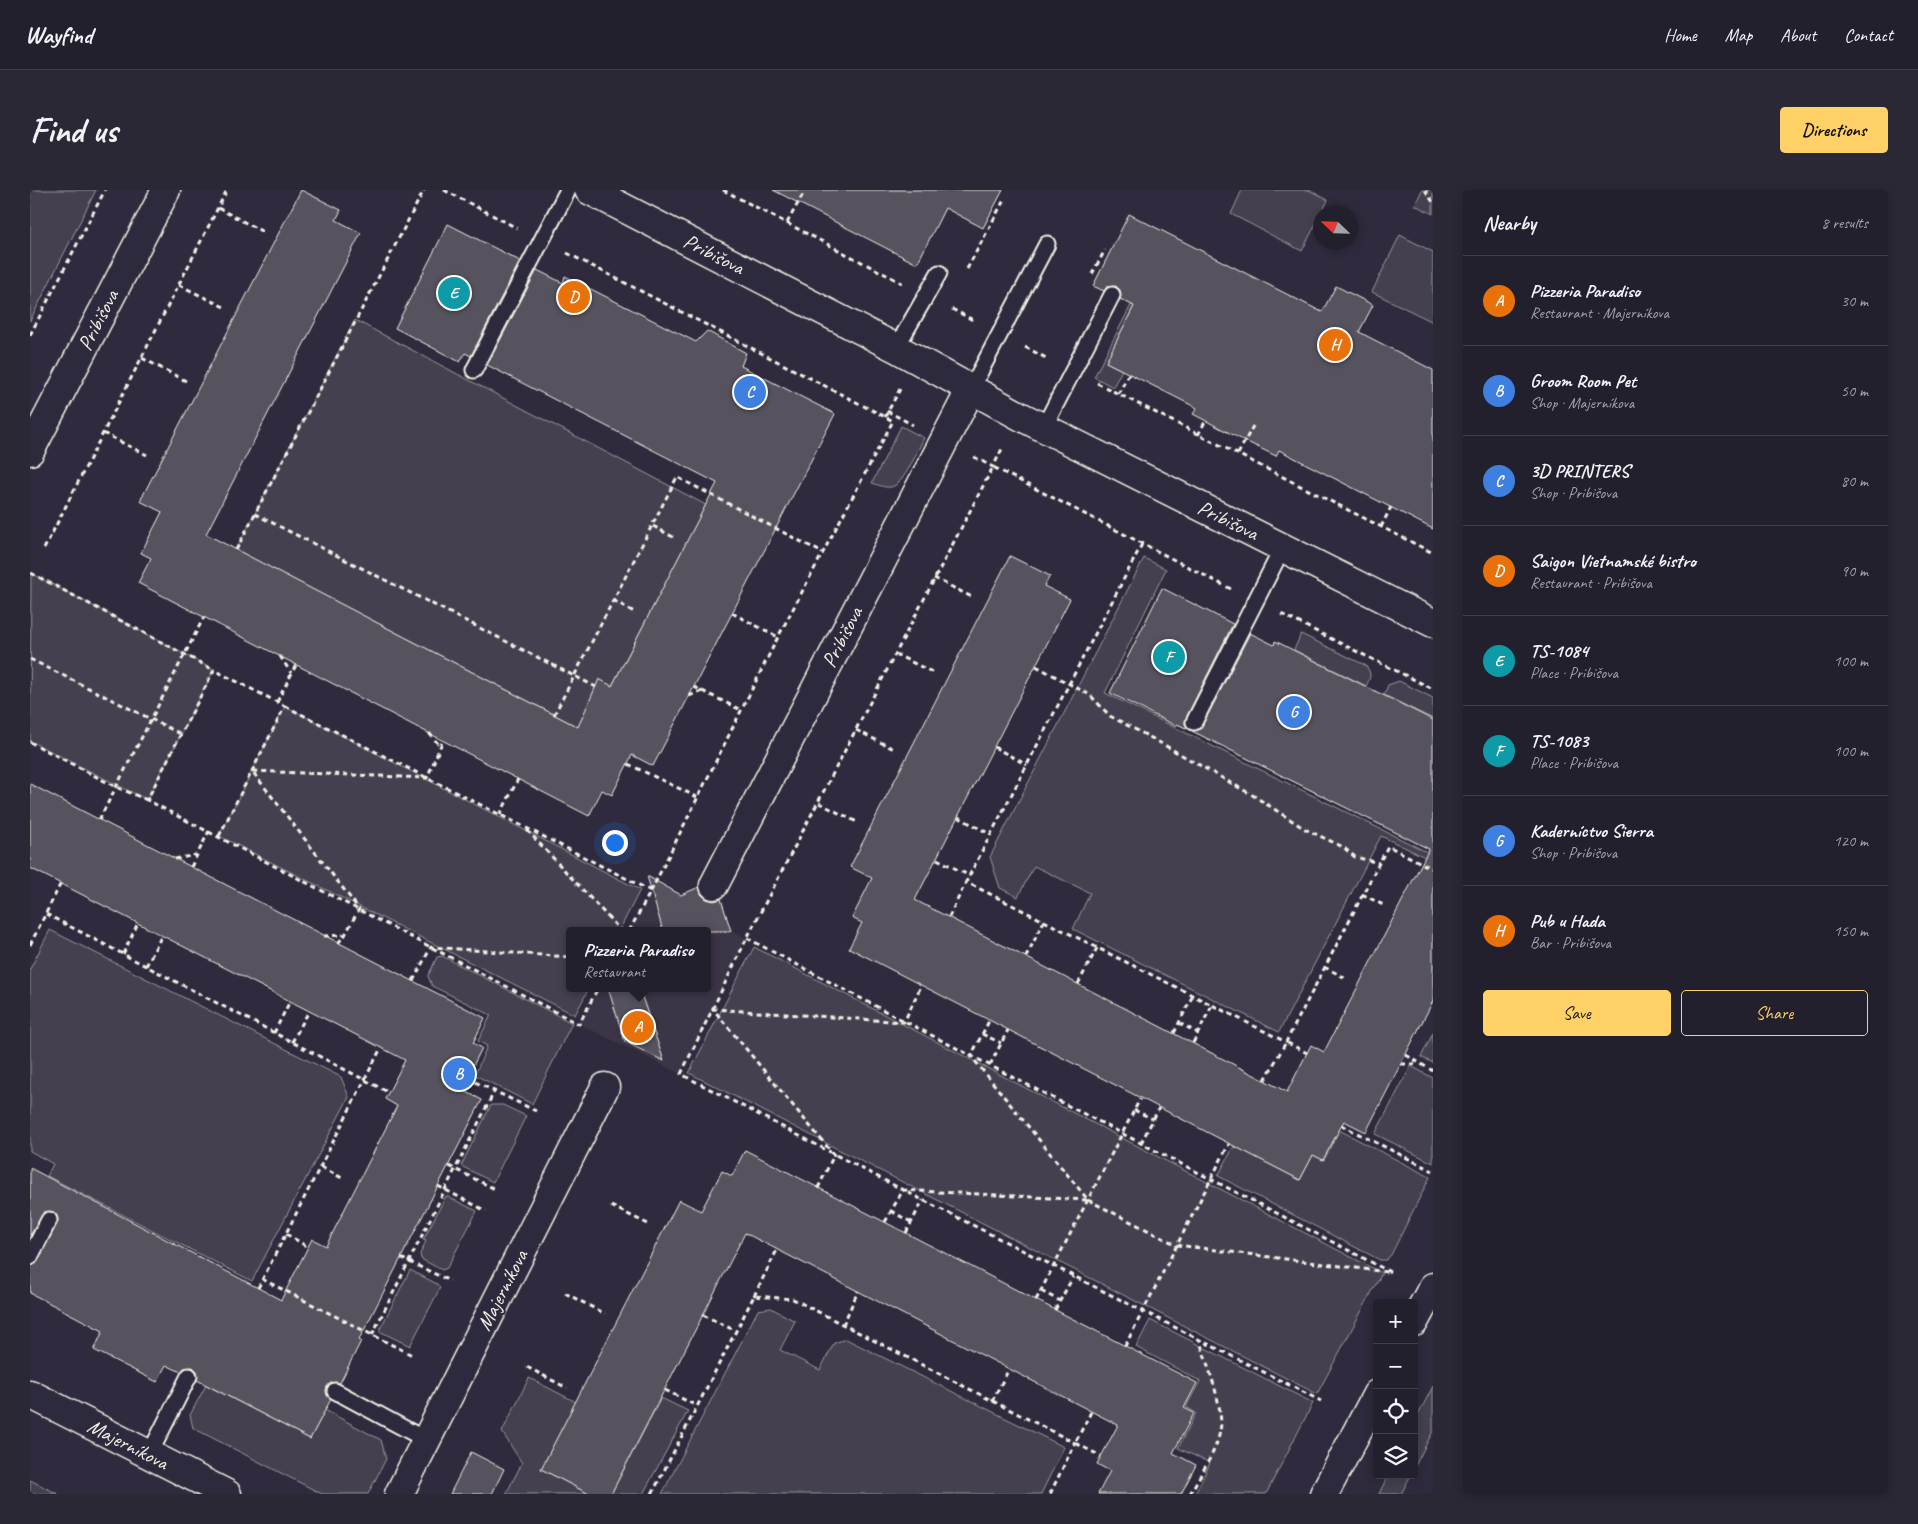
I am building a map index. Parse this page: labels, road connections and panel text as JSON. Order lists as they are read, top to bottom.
{
  "streets": {
    "street": ["Pribišova", "Majerníkova"]
  },
  "north": "top left",
  "page": {
    "header": "Wayfind",
    "nav": [
      "Home",
      "Map",
      "About",
      "Contact"
    ],
    "buttons": [
      "Directions",
      ["Save", "Share"]
    ],
    "title": "Find us",
    "heading": ["Nearby", "8 results"],
    "list": [
      {
        "mark": "A",
        "name": "Pizzeria Paradiso",
        "note": "Restaurant · Majerníkova",
        "value": "30 m"
      },
      {
        "mark": "B",
        "name": "Groom Room Pet",
        "note": "Shop · Majerníkova",
        "value": "50 m"
      },
      {
        "mark": "C",
        "name": "3D PRINTERS",
        "note": "Shop · Pribišova",
        "value": "80 m"
      },
      {
        "mark": "D",
        "name": "Saigon Vietnamské bistro",
        "note": "Restaurant · Pribišova",
        "value": "90 m"
      },
      {
        "mark": "E",
        "name": "TS-1084",
        "note": "Place · Pribišova",
        "value": "100 m"
      },
      {
        "mark": "F",
        "name": "TS-1083",
        "note": "Place · Pribišova",
        "value": "100 m"
      },
      {
        "mark": "G",
        "name": "Kaderníctvo Sierra",
        "note": "Shop · Pribišova",
        "value": "120 m"
      },
      {
        "mark": "H",
        "name": "Pub u Hada",
        "note": "Bar · Pribišova",
        "value": "150 m"
      }
    ],
    "pins": [
      "E",
      "D",
      "H",
      "C",
      "F",
      "G",
      "A",
      "B"
    ],
    "popup": ["Pizzeria Paradiso", "Restaurant"],
    "map_buttons": ["+", "−"]
  }
}
